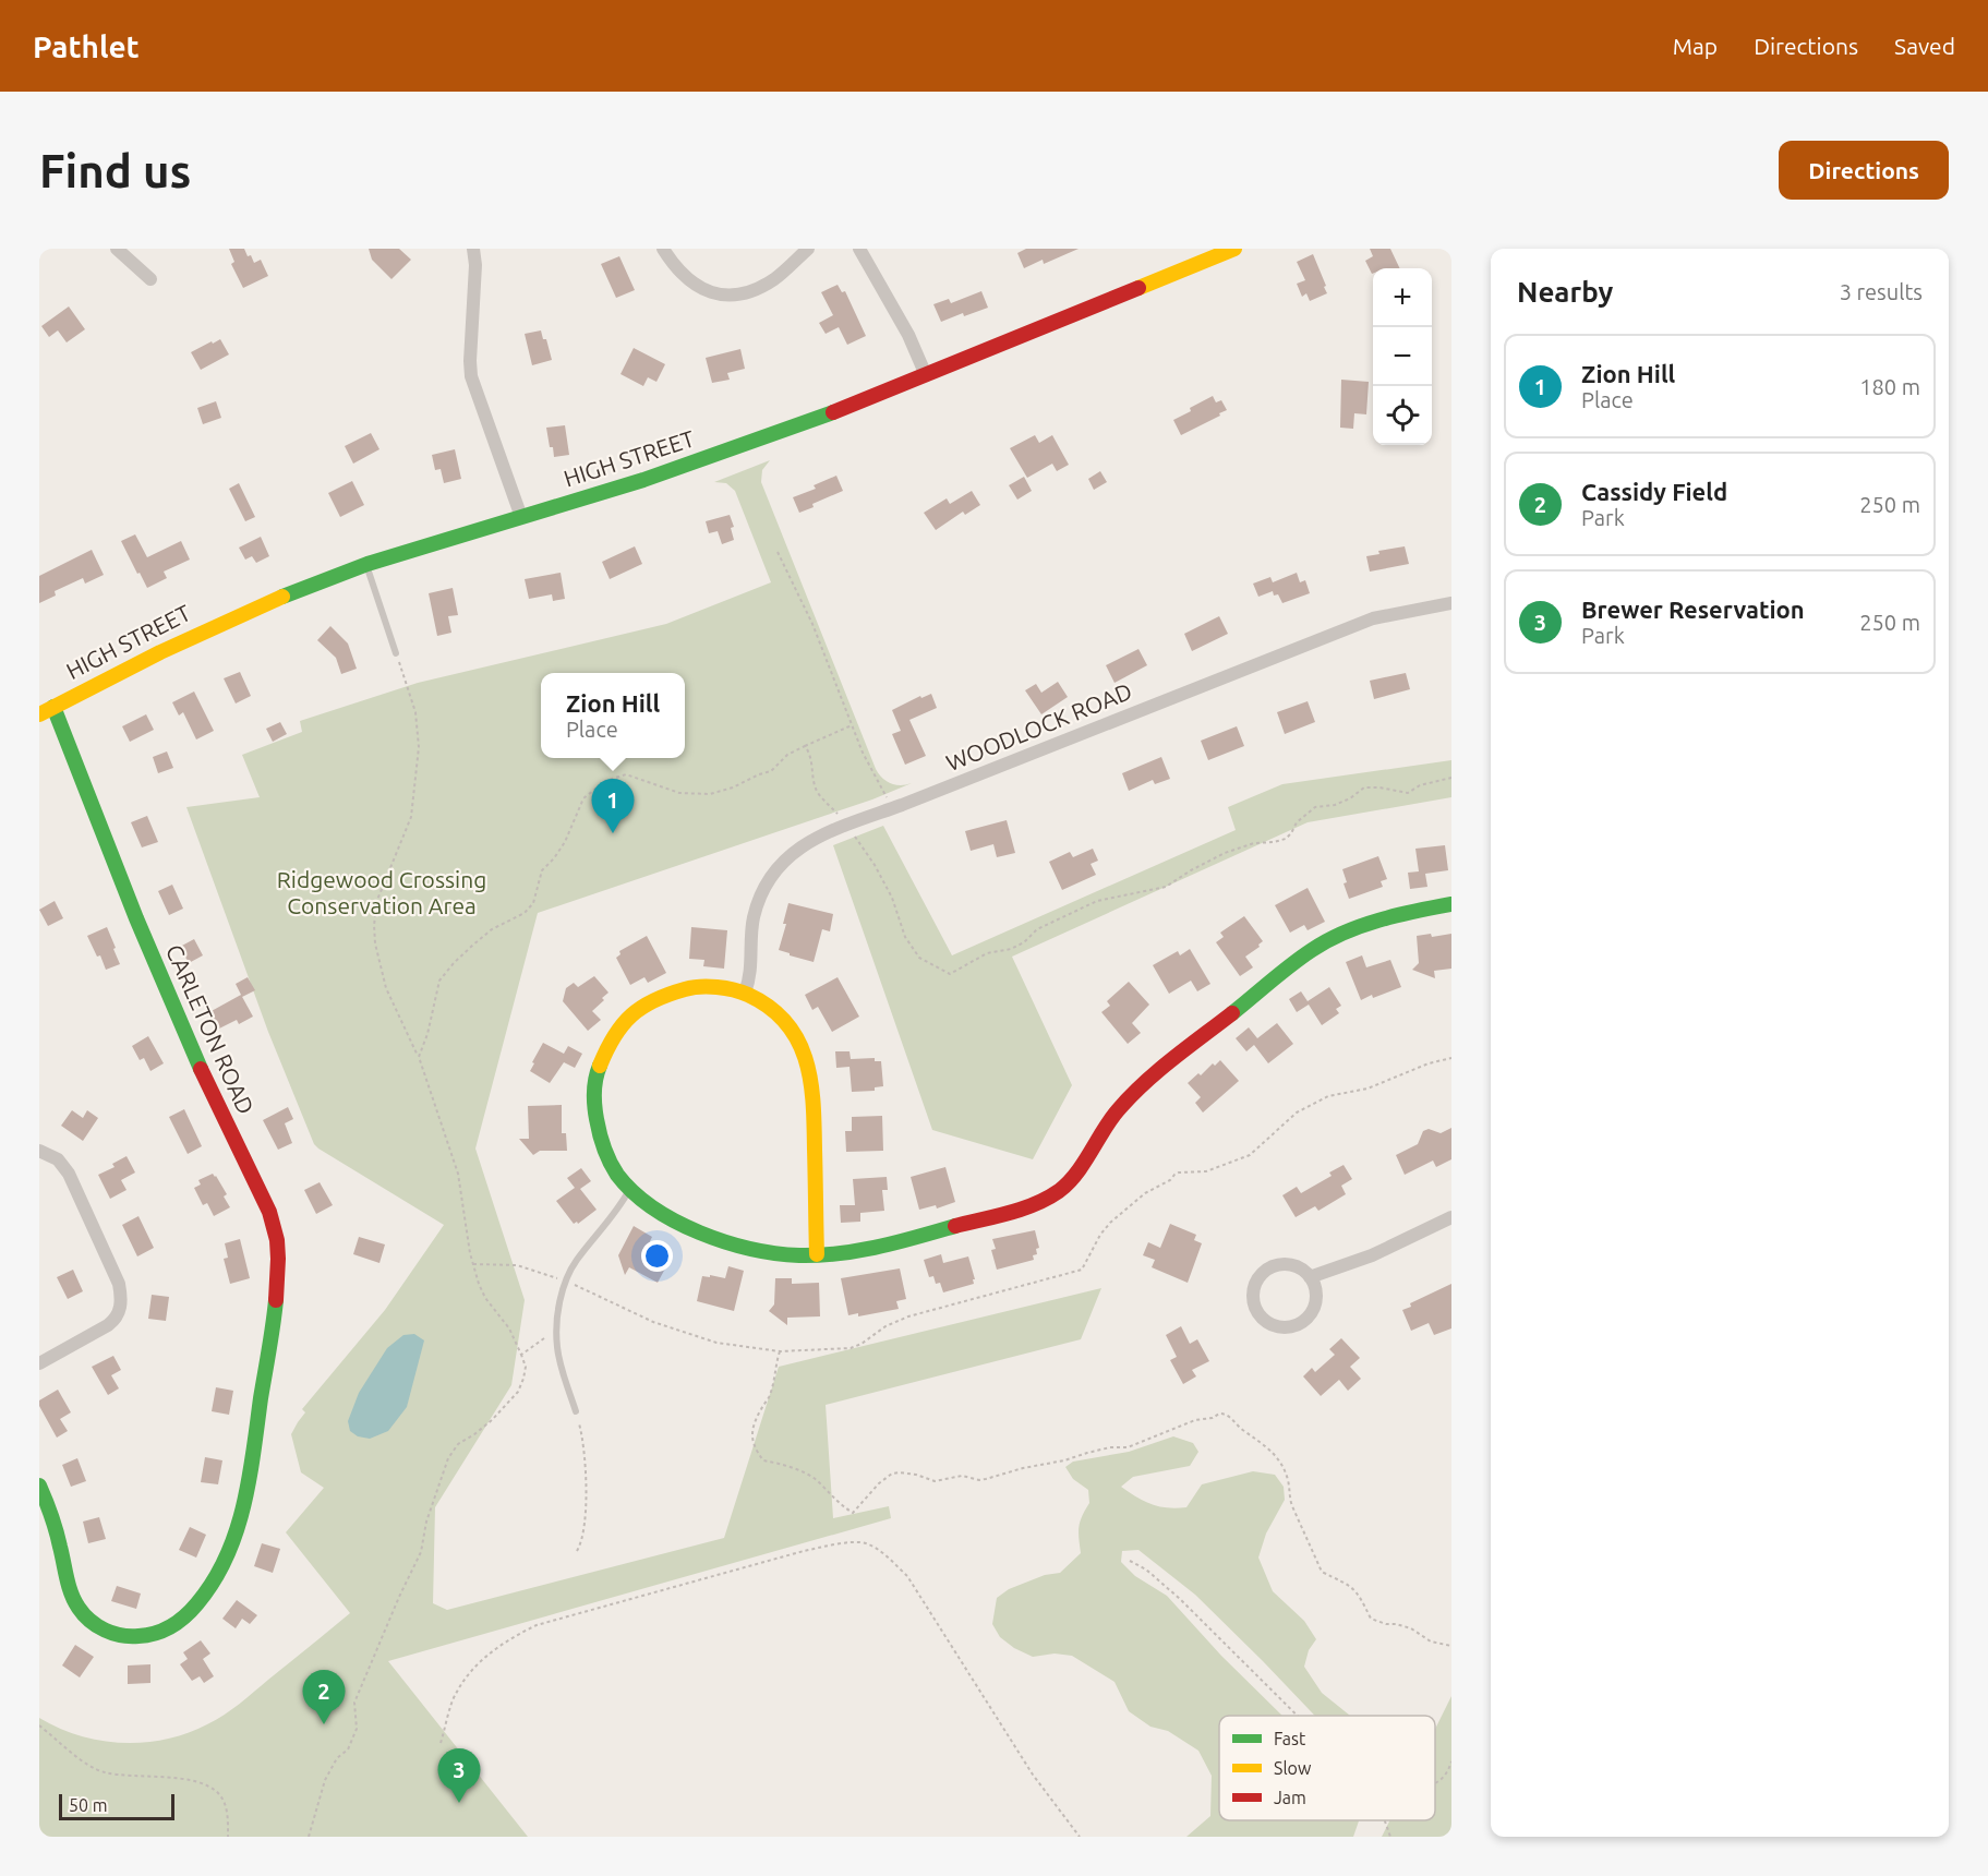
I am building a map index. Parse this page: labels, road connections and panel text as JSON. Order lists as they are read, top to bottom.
{
  "streets": {
    "street": ["HIGH STREET", "WOODLOCK ROAD", "CARLETON ROAD"]
  },
  "crossings": [
    ["HIGH STREET", "CARLETON ROAD"]
  ],
  "parks": ["Ridgewood Crossing Conservation Area"],
  "legend": ["Fast", "Slow", "Jam"],
  "scale_bar": "50 m",
  "page": {
    "header": "Pathlet",
    "nav": ["Map", "Directions", "Saved"],
    "buttons": "Directions",
    "title": "Find us",
    "heading": ["Nearby", "3 results"],
    "map_buttons": ["+", "−"],
    "list": [
      {
        "mark": "1",
        "name": "Zion Hill",
        "note": "Place",
        "value": "180 m"
      },
      {
        "mark": "2",
        "name": "Cassidy Field",
        "note": "Park",
        "value": "250 m"
      },
      {
        "mark": "3",
        "name": "Brewer Reservation",
        "note": "Park",
        "value": "250 m"
      }
    ],
    "popup": ["Zion Hill", "Place"],
    "pins": ["1", "2", "3"],
    "scale": "50 m"
  }
}
